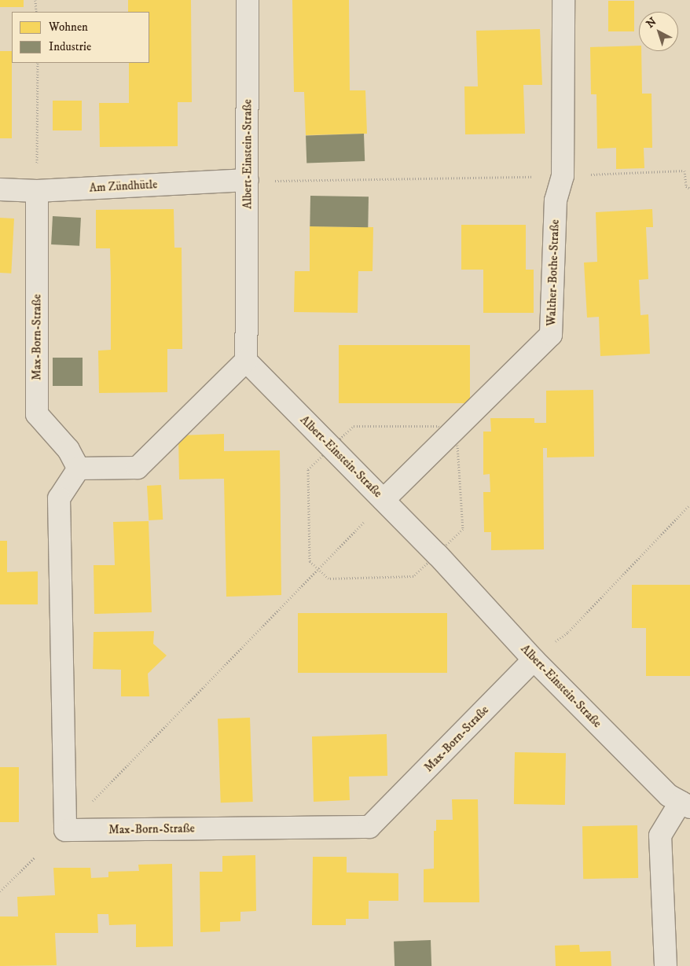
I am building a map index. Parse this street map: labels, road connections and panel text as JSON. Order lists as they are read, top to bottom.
{
  "streets": {
    "street": [
      "Albert-Einstein-Straße",
      "Am Zündhütle",
      "Walther-Bothe-Straße",
      "Max-Born-Straße"
    ]
  },
  "crossings": [
    ["Albert-Einstein-Straße", "Am Zündhütle"],
    ["Albert-Einstein-Straße", "Walther-Bothe-Straße"],
    ["Albert-Einstein-Straße", "Max-Born-Straße"],
    ["Am Zündhütle", "Max-Born-Straße"]
  ],
  "legend": ["Wohnen", "Industrie"],
  "north": "top left"
}
